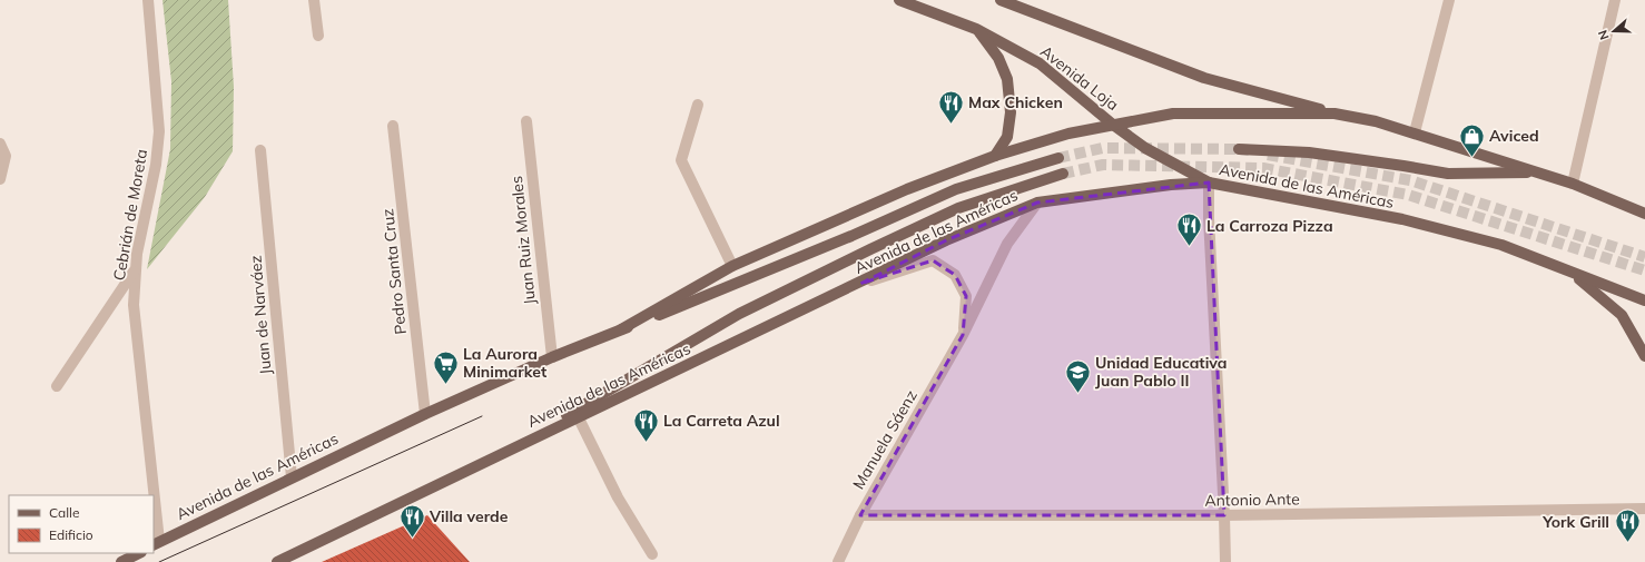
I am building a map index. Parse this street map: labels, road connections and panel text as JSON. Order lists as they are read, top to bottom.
{
  "streets": {
    "main road": ["Avenida Loja", "Avenida de las Américas"],
    "street": [
      "Cebrián de Moreta",
      "Juan Ruiz Morales",
      "Pedro Santa Cruz",
      "Juan de Narváez",
      "Manuela Sáenz",
      "Antonio Ante"
    ]
  },
  "crossings": [
    ["Avenida Loja", "Avenida de las Américas"],
    ["Avenida de las Américas", "Cebrián de Moreta"],
    ["Avenida de las Américas", "Juan Ruiz Morales"],
    ["Avenida de las Américas", "Pedro Santa Cruz"],
    ["Avenida de las Américas", "Juan de Narváez"],
    ["Avenida de las Américas", "Manuela Sáenz"],
    ["Manuela Sáenz", "Antonio Ante"]
  ],
  "places": {
    "restaurant": [
      "Max Chicken",
      "La Carroza Pizza",
      "La Carreta Azul",
      "Villa verde",
      "York Grill"
    ],
    "shop": ["Aviced"],
    "supermarket": ["La Aurora Minimarket"],
    "school or university": ["Unidad Educativa Juan Pablo II"]
  },
  "legend": ["Calle", "Edificio"],
  "north": "left"
}
